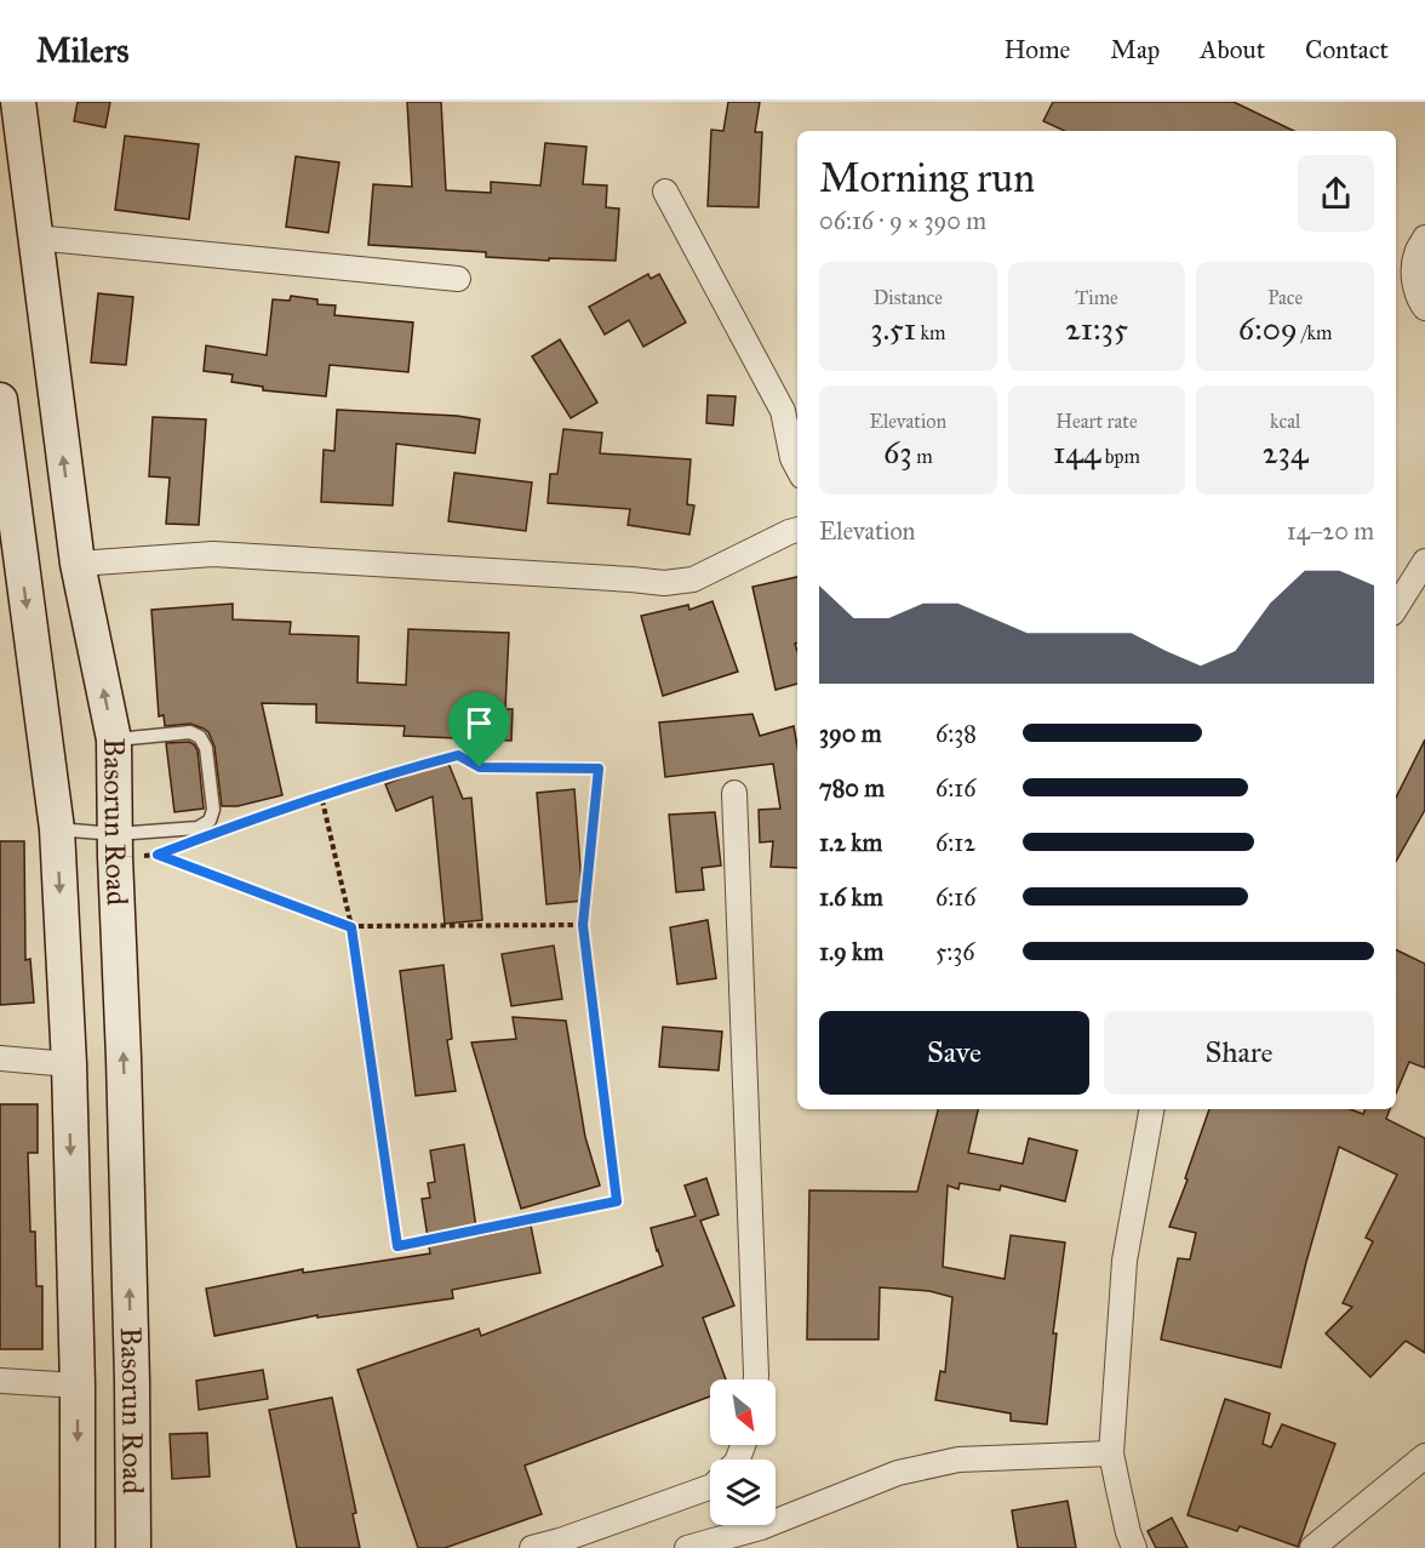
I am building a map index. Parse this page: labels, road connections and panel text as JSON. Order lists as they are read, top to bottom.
{
  "streets": {
    "main road": ["Basorun Road"]
  },
  "north": "bottom right",
  "page": {
    "header": "Milers",
    "nav": [
      "Home",
      "Map",
      "About",
      "Contact"
    ],
    "heading": ["Morning run", "06:16 · 9 × 390 m"],
    "stats": [
      ["Distance", "3.51 km"],
      ["Time", "21:35"],
      ["Pace", "6:09 /km"],
      ["Elevation", "63 m"],
      ["Heart rate", "144 bpm"],
      ["kcal", "234"]
    ],
    "chart": ["Elevation", "14–20 m"],
    "list": [
      {
        "name": "390 m",
        "note": "6:38"
      },
      {
        "name": "780 m",
        "note": "6:16"
      },
      {
        "name": "1.2 km",
        "note": "6:12"
      },
      {
        "name": "1.6 km",
        "note": "6:16"
      },
      {
        "name": "1.9 km",
        "note": "5:36"
      }
    ],
    "buttons": ["Save", "Share"]
  }
}
